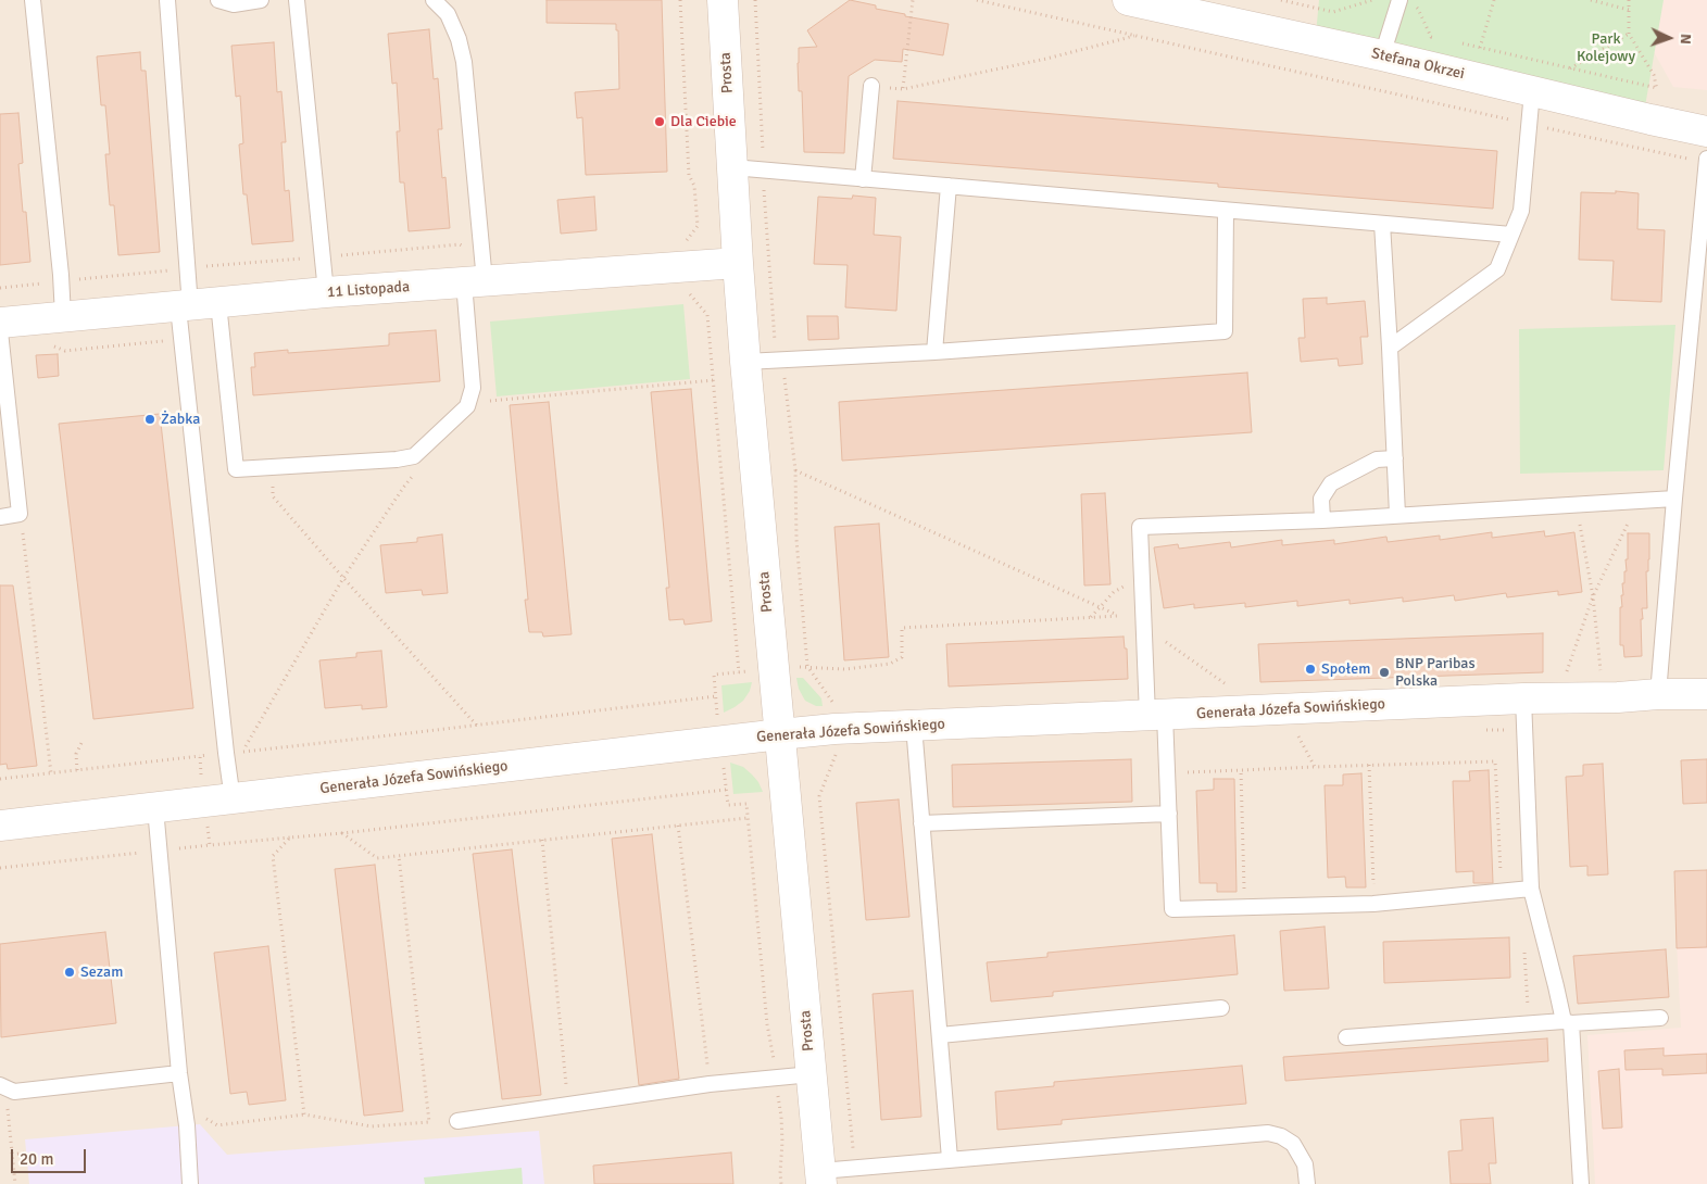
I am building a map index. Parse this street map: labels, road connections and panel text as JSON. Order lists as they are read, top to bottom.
{
  "streets": {
    "street": [
      "Stefana Okrzei",
      "Prosta",
      "11 Listopada",
      "Generała Józefa Sowińskiego"
    ]
  },
  "crossings": [
    ["Prosta", "11 Listopada"],
    ["Prosta", "Generała Józefa Sowińskiego"]
  ],
  "parks": ["Park Kolejowy"],
  "places": [
    "Dla Ciebie",
    "Żabka",
    "Społem",
    "BNP Paribas Polska",
    "Sezam"
  ],
  "scale_bar": "20 m",
  "north": "right"
}
